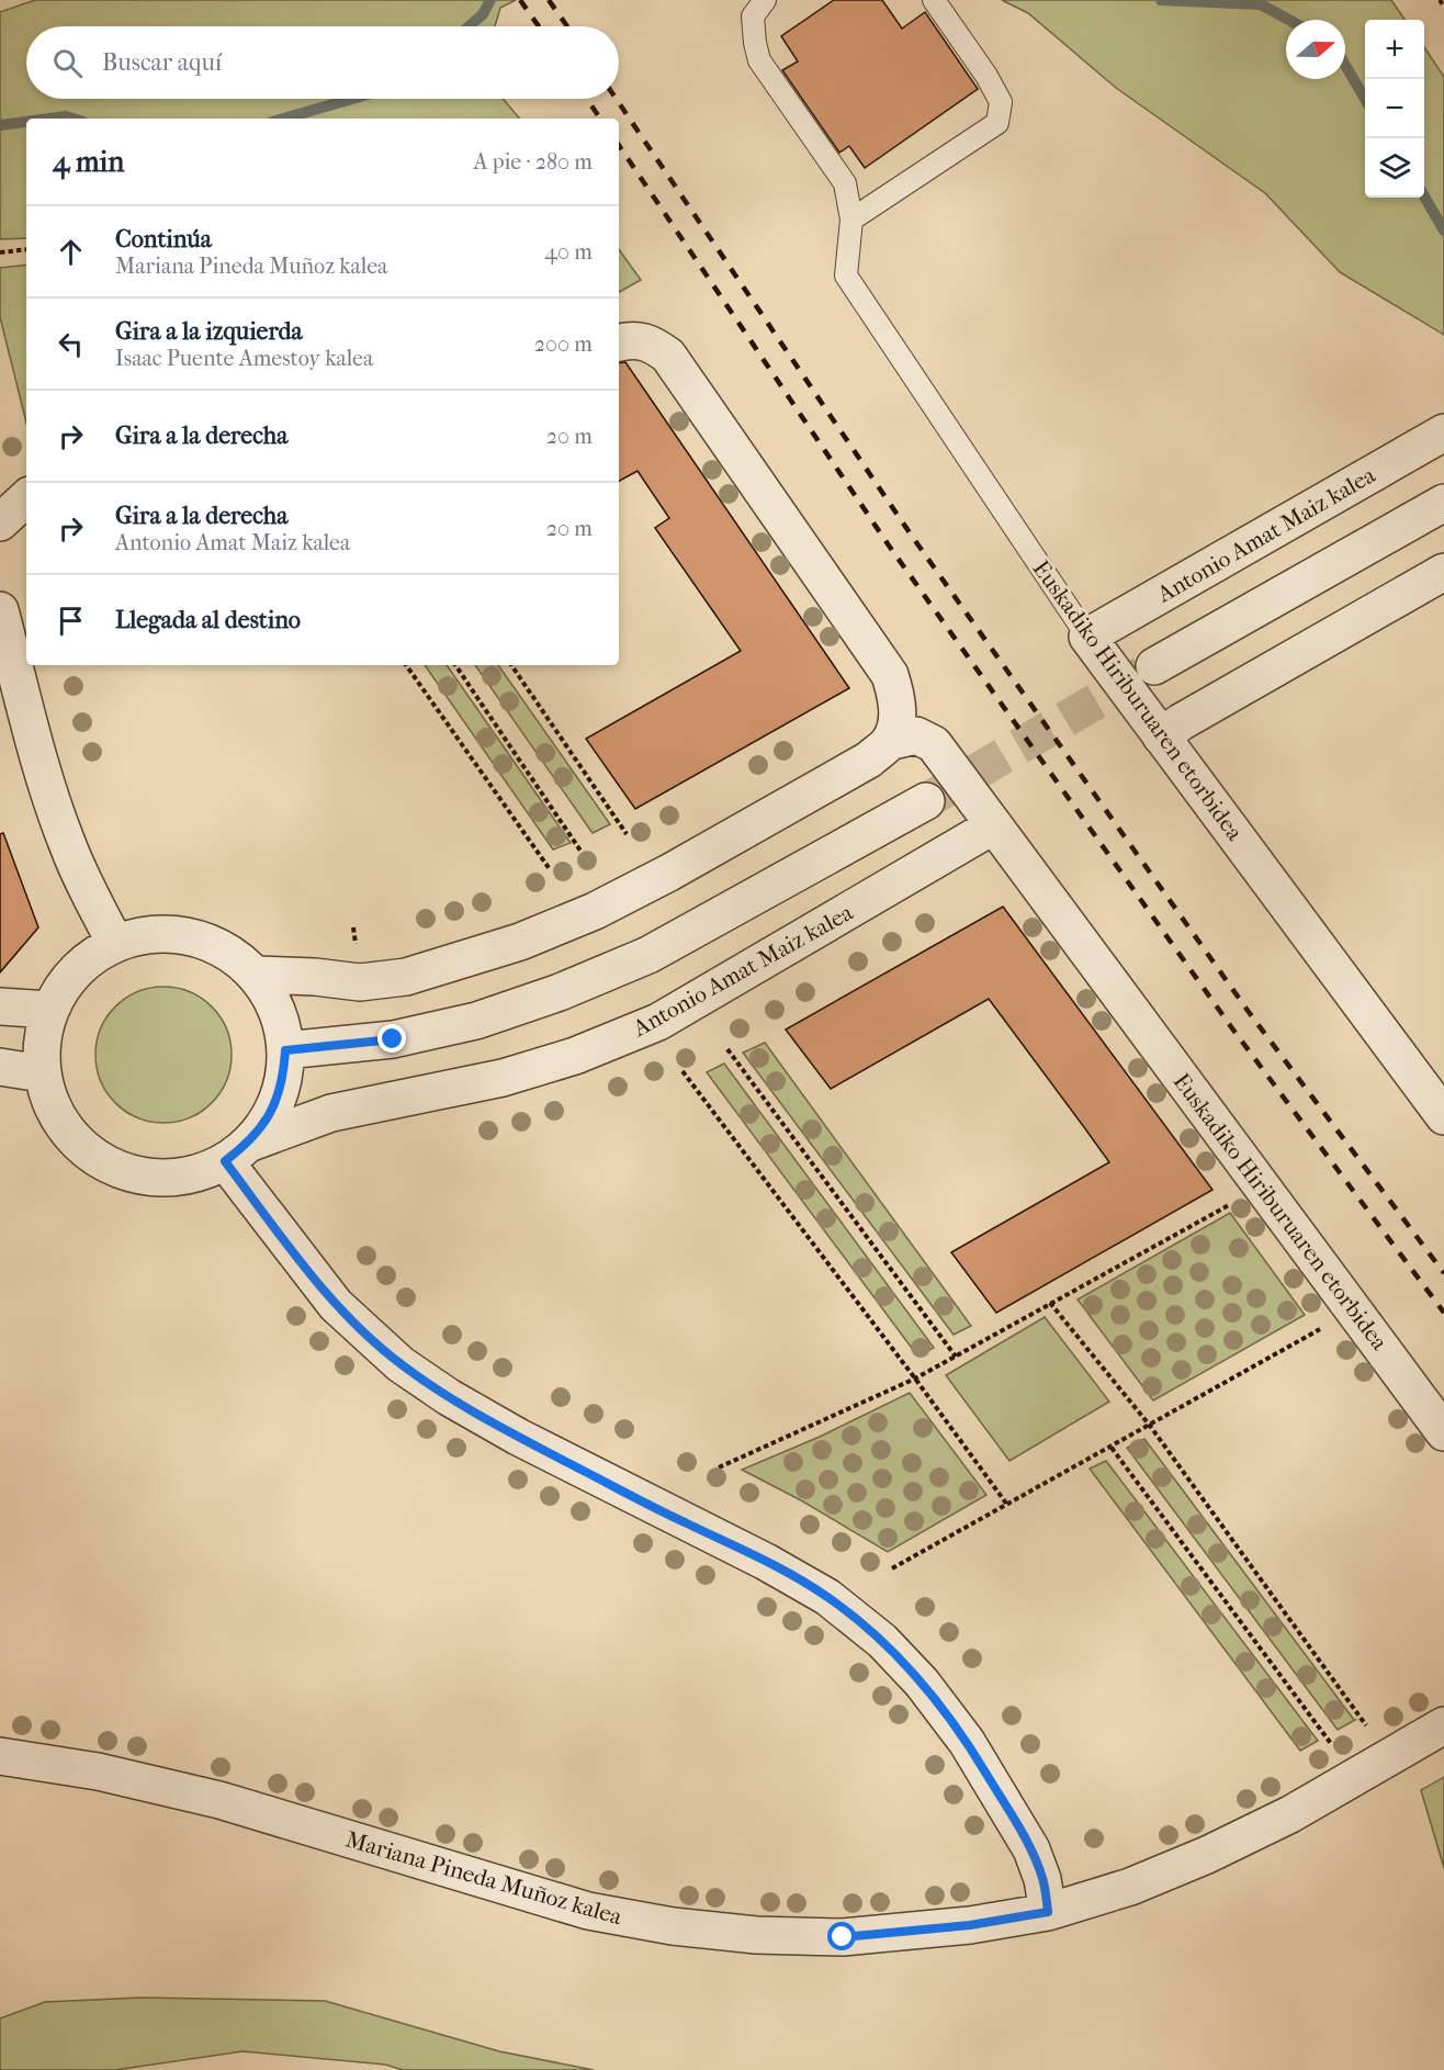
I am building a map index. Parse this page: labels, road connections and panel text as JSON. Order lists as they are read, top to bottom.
{
  "streets": {
    "street": ["Antonio Amat Maiz kalea", "Euskadiko Hiriburuaren etorbidea", "Mariana Pineda Muñoz kalea"]
  },
  "crossings": [
    ["Antonio Amat Maiz kalea", "Euskadiko Hiriburuaren etorbidea"]
  ],
  "north": "right",
  "page": {
    "map_buttons": ["+", "−"],
    "search": "Buscar aquí",
    "heading": ["4 min", "A pie · 280 m"],
    "list": [
      ["Continúa", "Mariana Pineda Muñoz kalea", "40 m"],
      ["Gira a la izquierda", "Isaac Puente Amestoy kalea", "200 m"],
      ["Gira a la derecha", "20 m"],
      ["Gira a la derecha", "Antonio Amat Maiz kalea", "20 m"],
      "Llegada al destino"
    ]
  }
}
